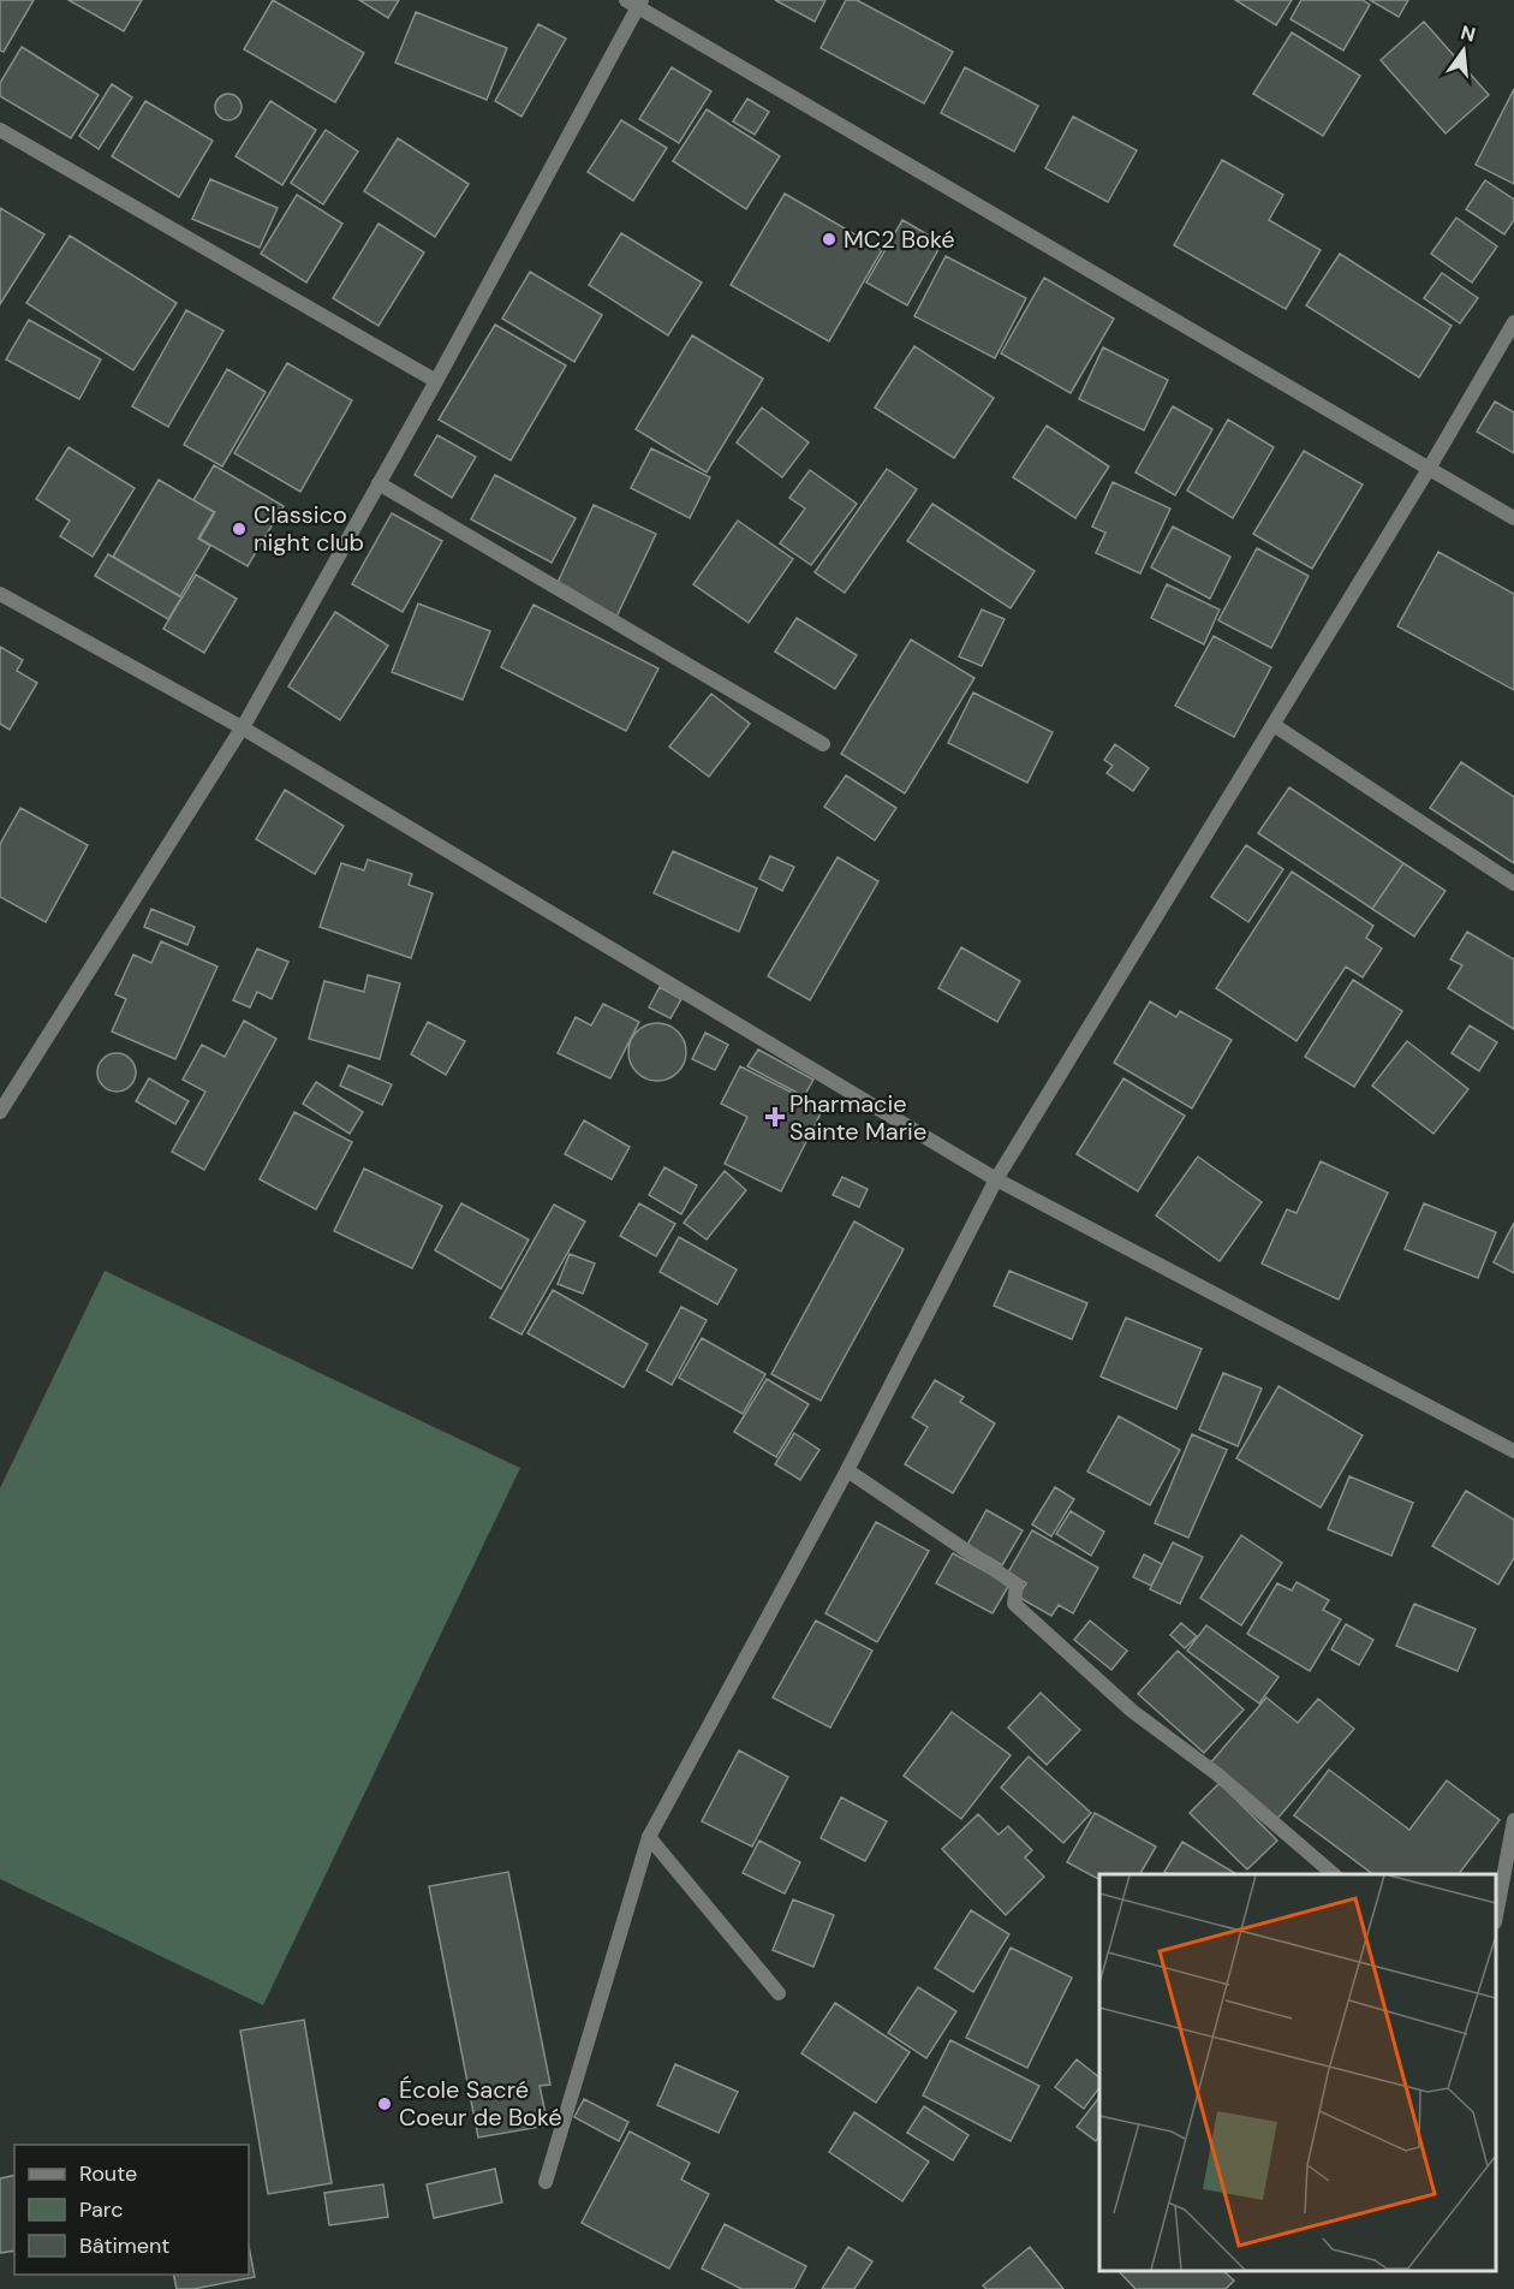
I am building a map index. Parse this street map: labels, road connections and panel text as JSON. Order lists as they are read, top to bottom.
{
  "places": {
    "other": ["MC2 Boké", "Classico night club", "École Sacré Coeur de Boké"],
    "health": ["Pharmacie Sainte Marie"]
  },
  "legend": ["Route", "Parc", "Bâtiment"],
  "north": "top"
}
